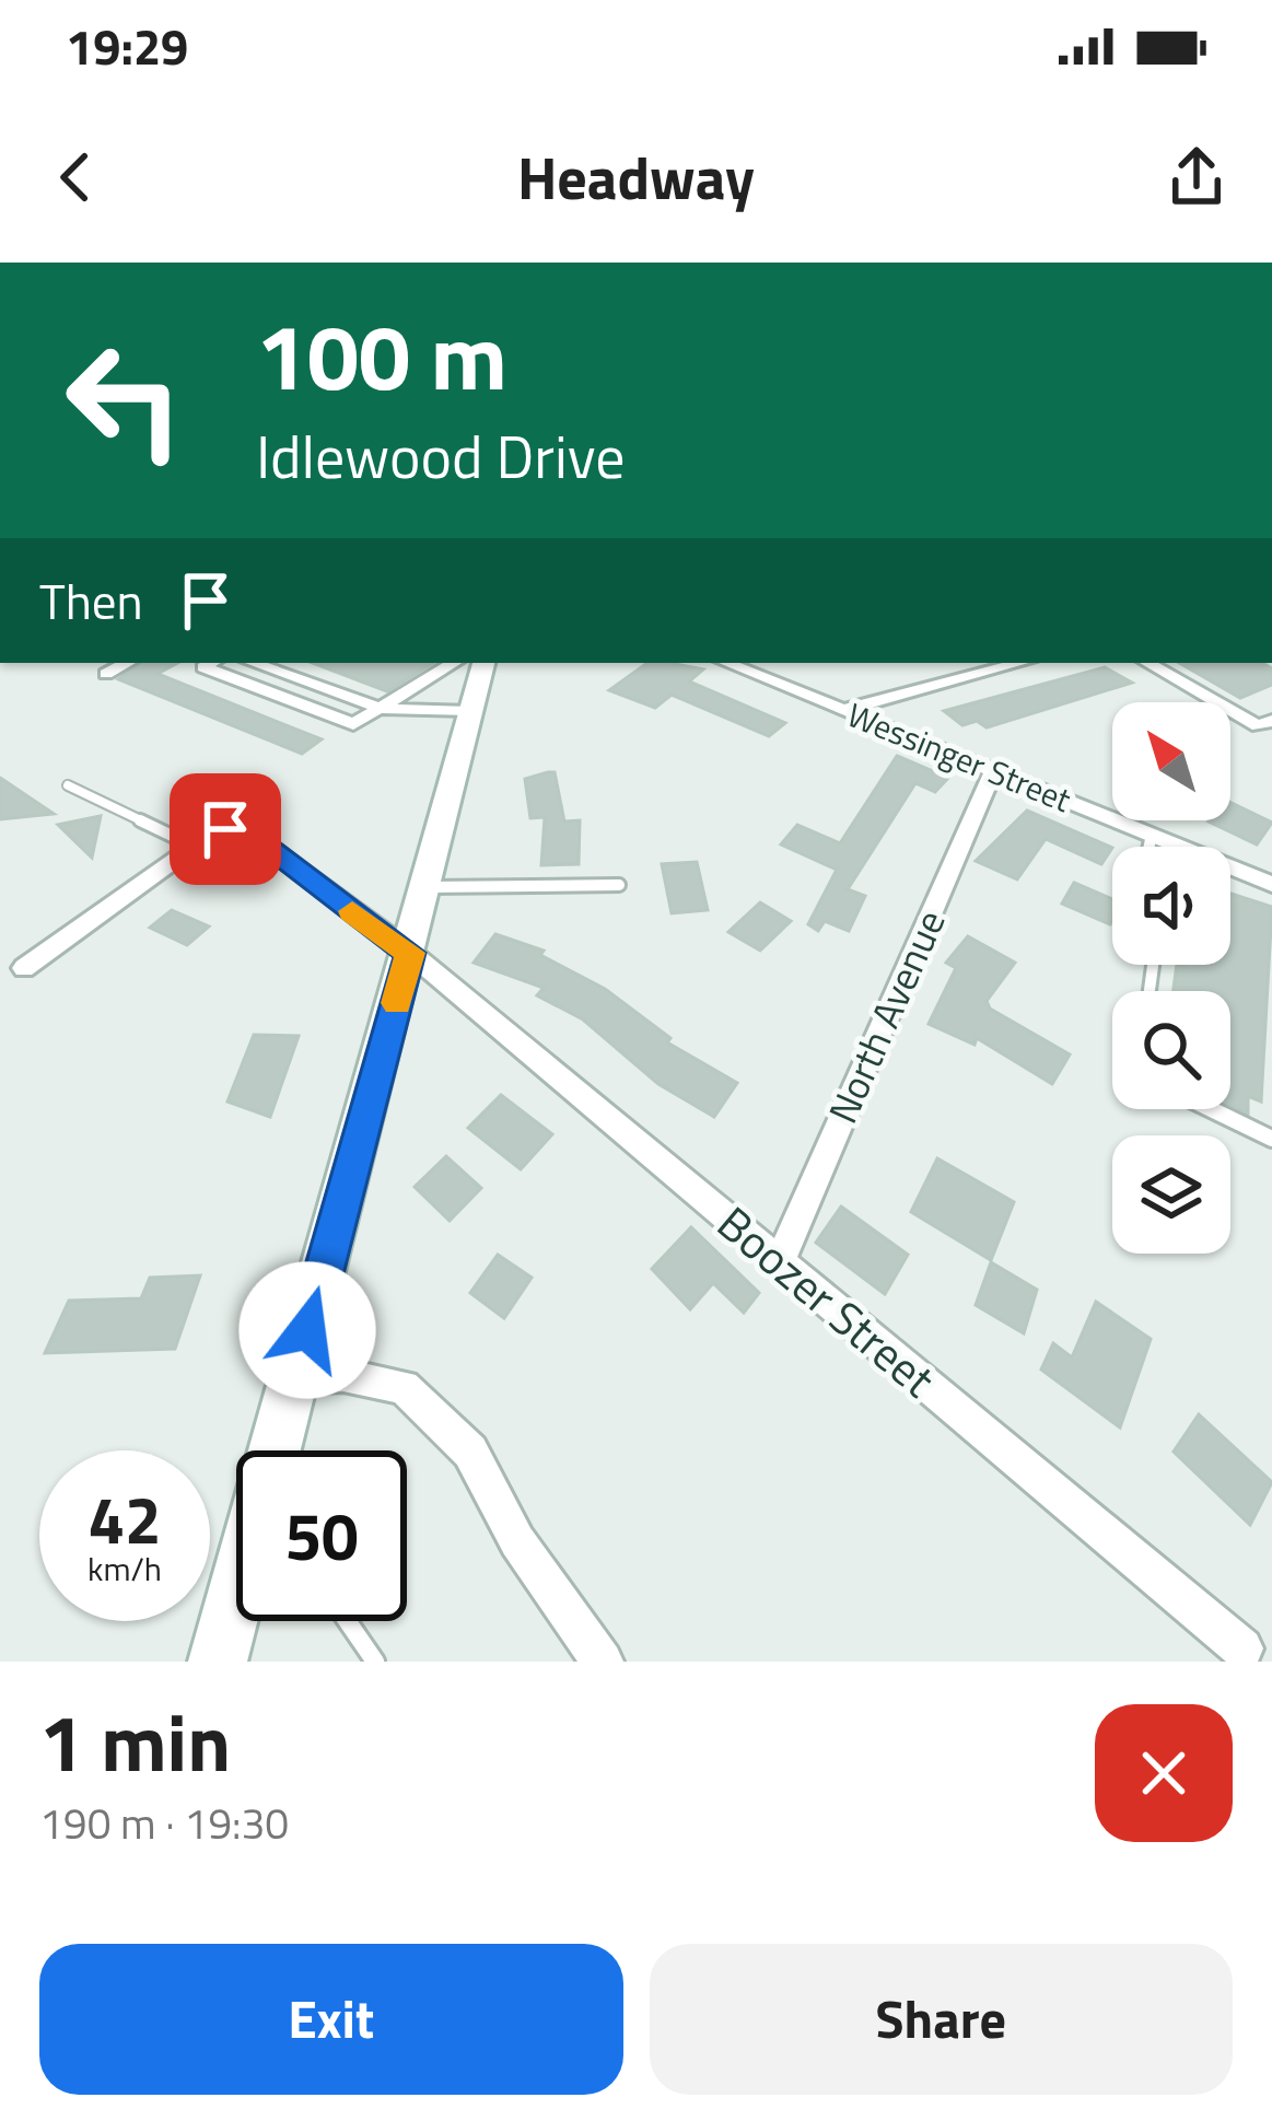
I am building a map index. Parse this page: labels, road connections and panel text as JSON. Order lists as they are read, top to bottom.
{
  "streets": {
    "street": ["Wessinger Street", "North Avenue", "Boozer Street"]
  },
  "crossings": [
    ["Wessinger Street", "North Avenue"],
    ["North Avenue", "Boozer Street"]
  ],
  "north": "top left",
  "page": {
    "status": "19:29",
    "header": "Headway",
    "turn": ["100 m", "Idlewood Drive"],
    "then": "Then",
    "speed": "42 km/h",
    "limit": "50",
    "heading": ["1 min", "190 m · 19:30"],
    "buttons": ["Exit", "Share"]
  }
}
